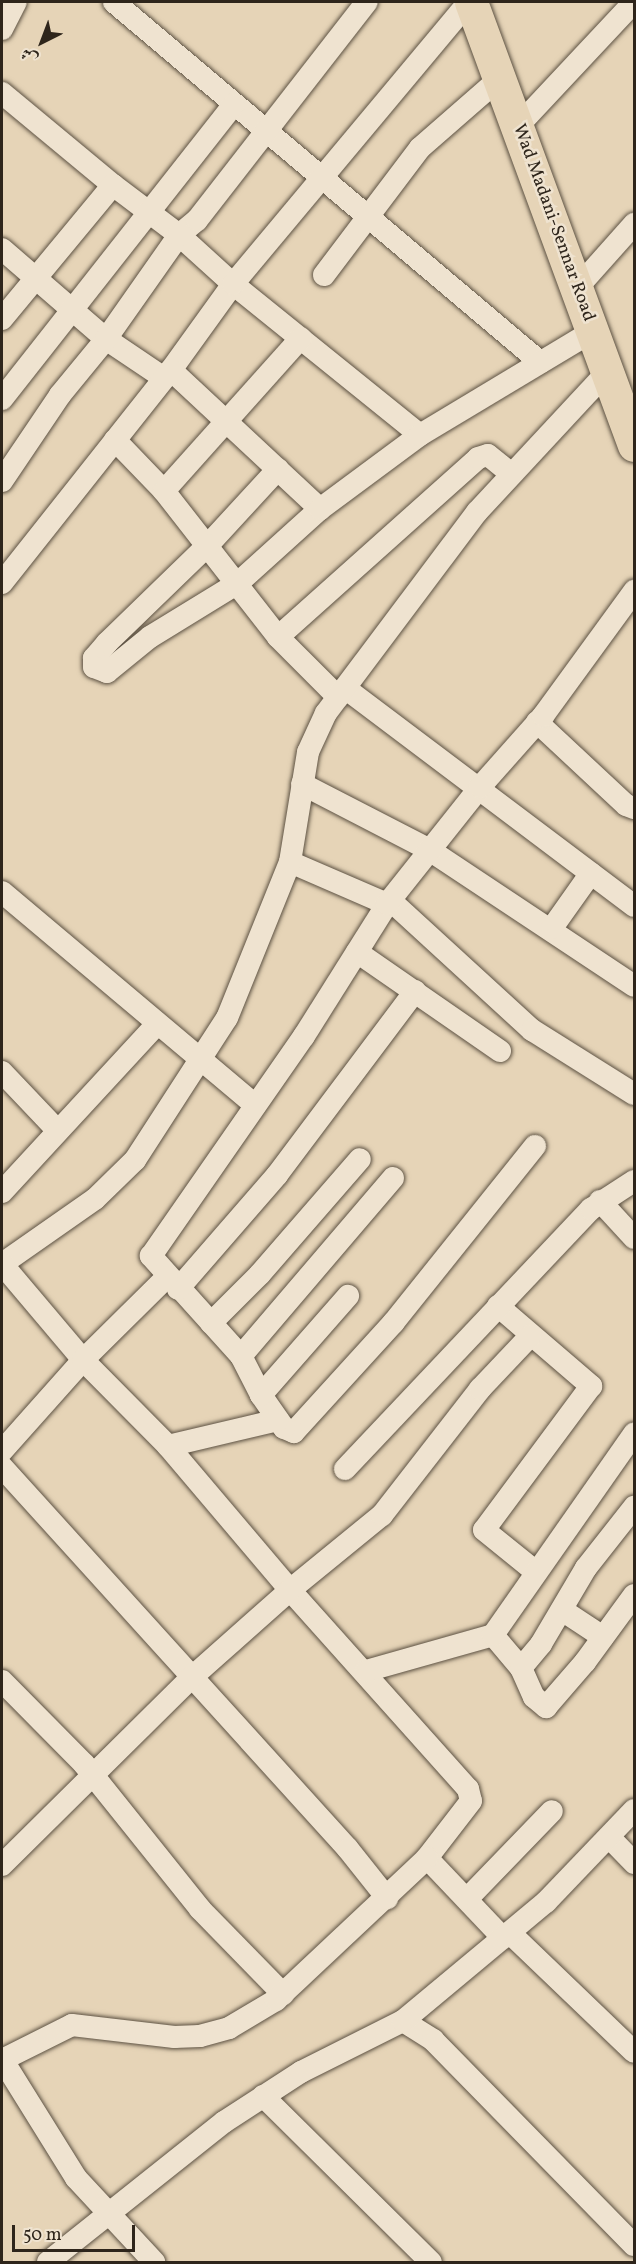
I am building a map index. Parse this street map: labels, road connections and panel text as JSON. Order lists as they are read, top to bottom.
{
  "streets": {
    "highway": ["Wad Madani-Sennar Road"]
  },
  "scale_bar": "50 m",
  "north": "bottom left"
}
